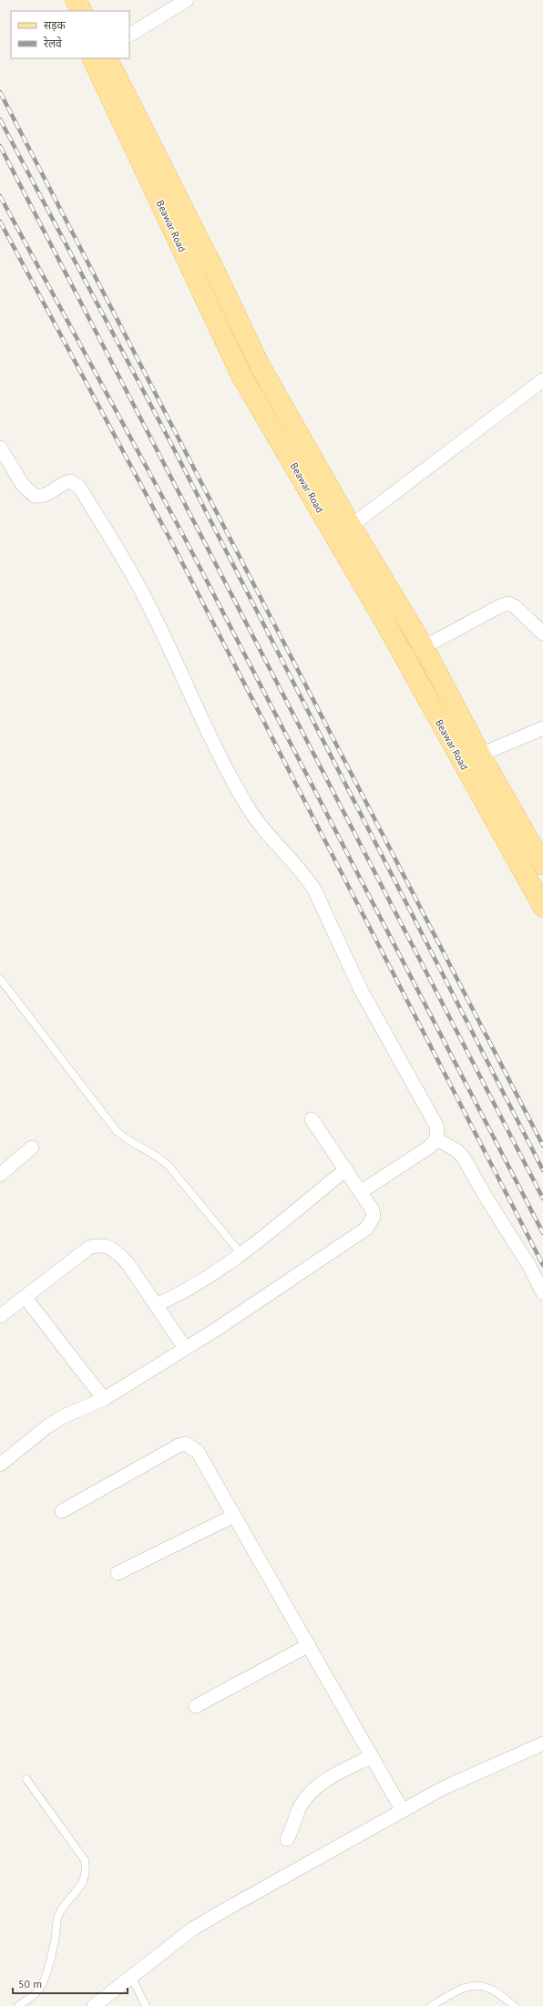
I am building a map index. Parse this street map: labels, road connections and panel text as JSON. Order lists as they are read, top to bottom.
{
  "streets": {
    "main road": ["Beawar Road"]
  },
  "legend": ["सड़क", "रेलवे"],
  "scale_bar": "50 m"
}
